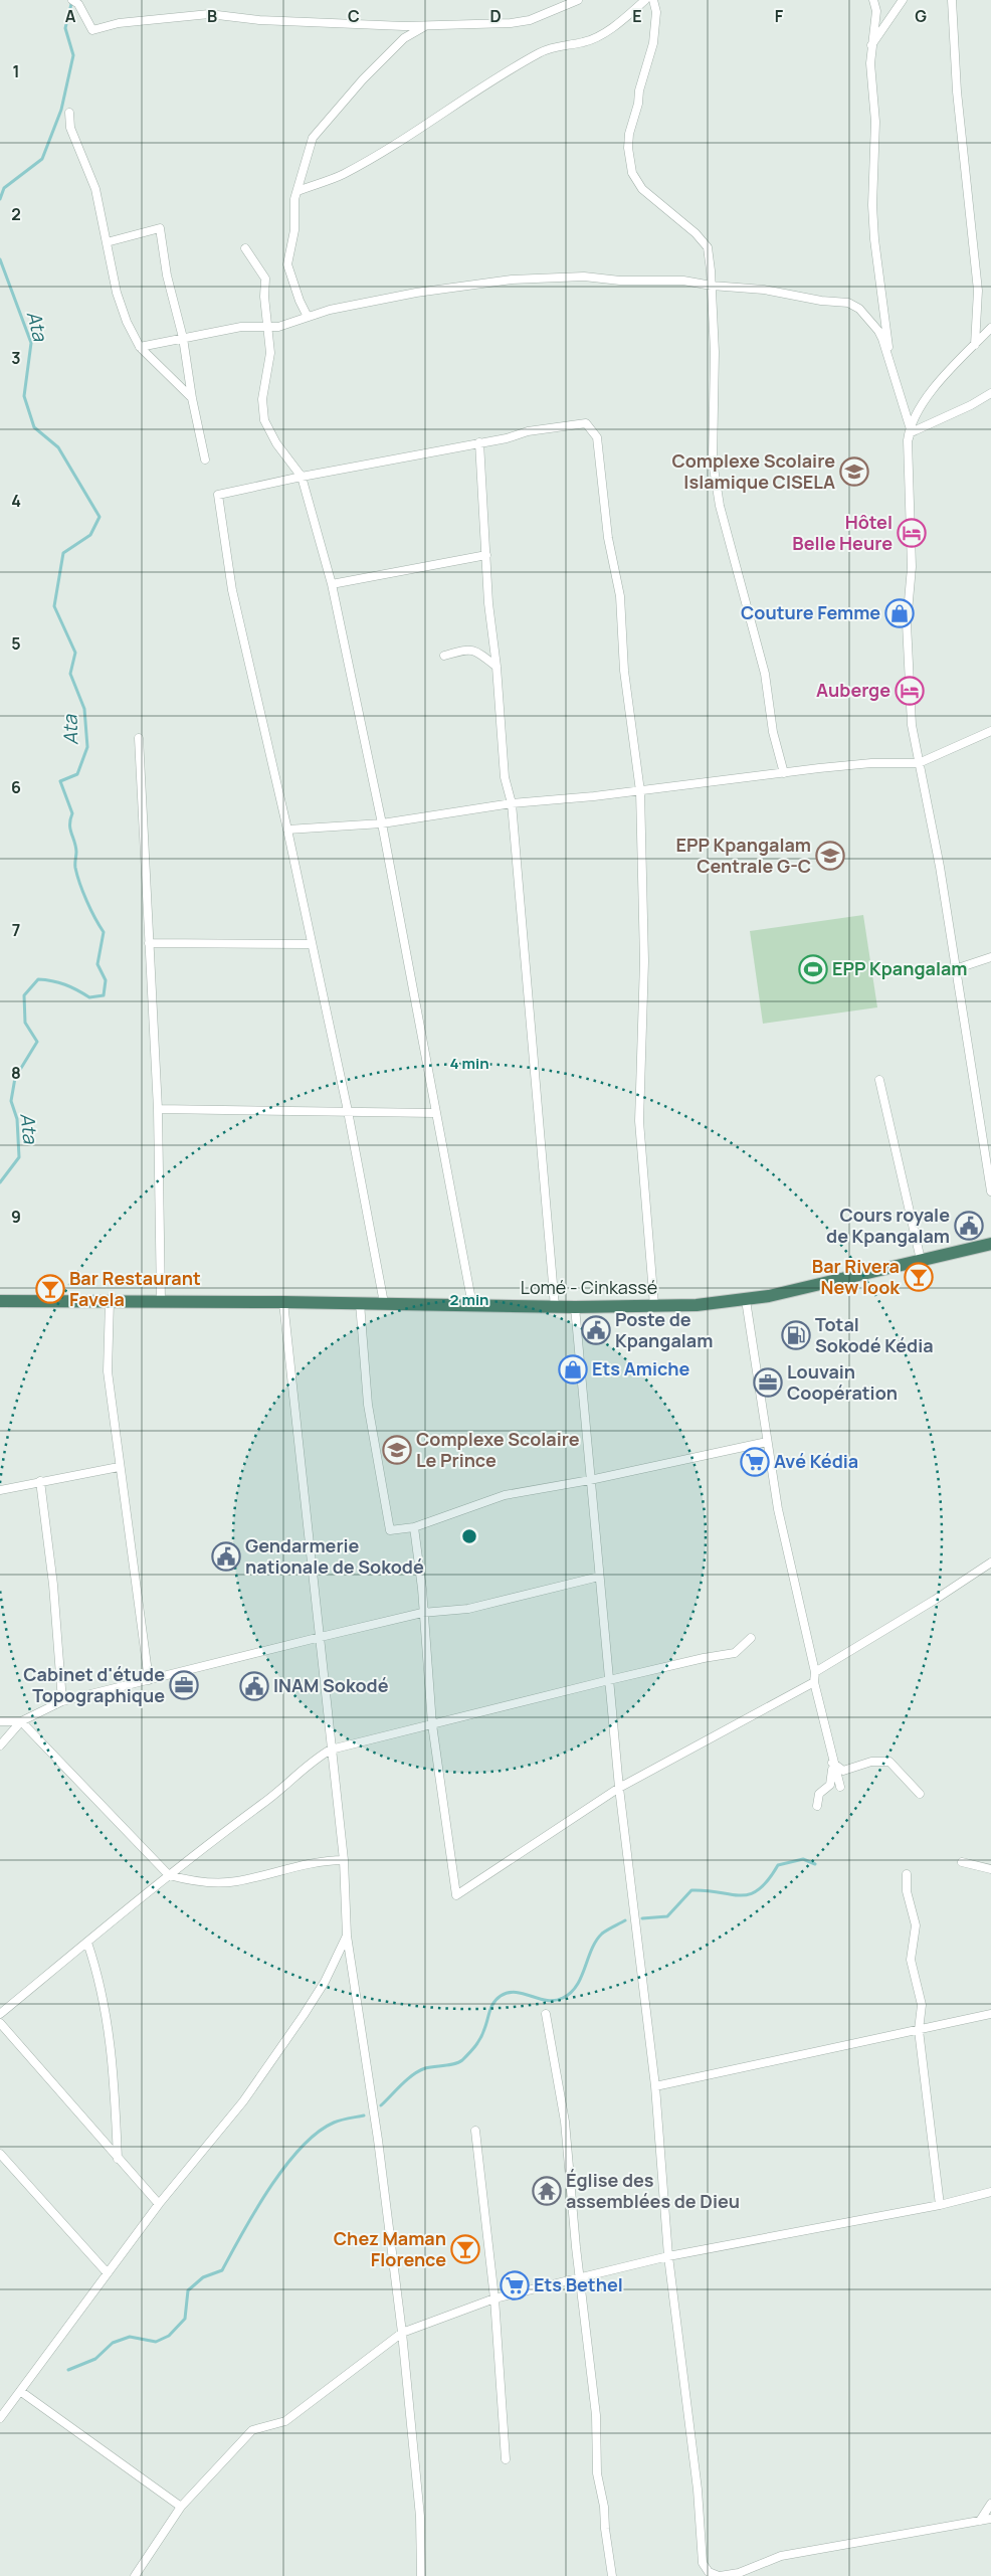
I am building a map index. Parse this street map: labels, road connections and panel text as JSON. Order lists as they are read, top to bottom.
{
  "streets": {
    "highway": ["Lomé - Cinkassé"]
  },
  "water": ["Ata"],
  "places": {
    "school or university": ["Complexe Scolaire Islamique CISELA", "EPP Kpangalam Centrale G-C", "Complexe Scolaire Le Prince"],
    "hotel": ["Hôtel Belle Heure", "Auberge"],
    "shop": ["Couture Femme", "Ets Amiche"],
    "sports": ["EPP Kpangalam"],
    "public building": [
      "Cours royale de Kpangalam",
      "Poste de Kpangalam",
      "Gendarmerie nationale de Sokodé",
      "INAM Sokodé"
    ],
    "bar": ["Bar Rivera New look", "Bar Restaurant Favela", "Chez Maman Florence"],
    "fuel station": ["Total Sokodé Kédia"],
    "office": ["Louvain Coopération", "Cabinet d'étude Topographique"],
    "supermarket": ["Avé Kédia", "Ets Bethel"],
    "temple": ["Église des assemblées de Dieu"]
  },
  "grid": {
    "columns": [
      "A",
      "B",
      "C",
      "D",
      "E",
      "F",
      "G"
    ],
    "rows": [
      "1",
      "2",
      "3",
      "4",
      "5",
      "6",
      "7",
      "8",
      "9"
    ]
  },
  "rings": ["4 min", "2 min"]
}
